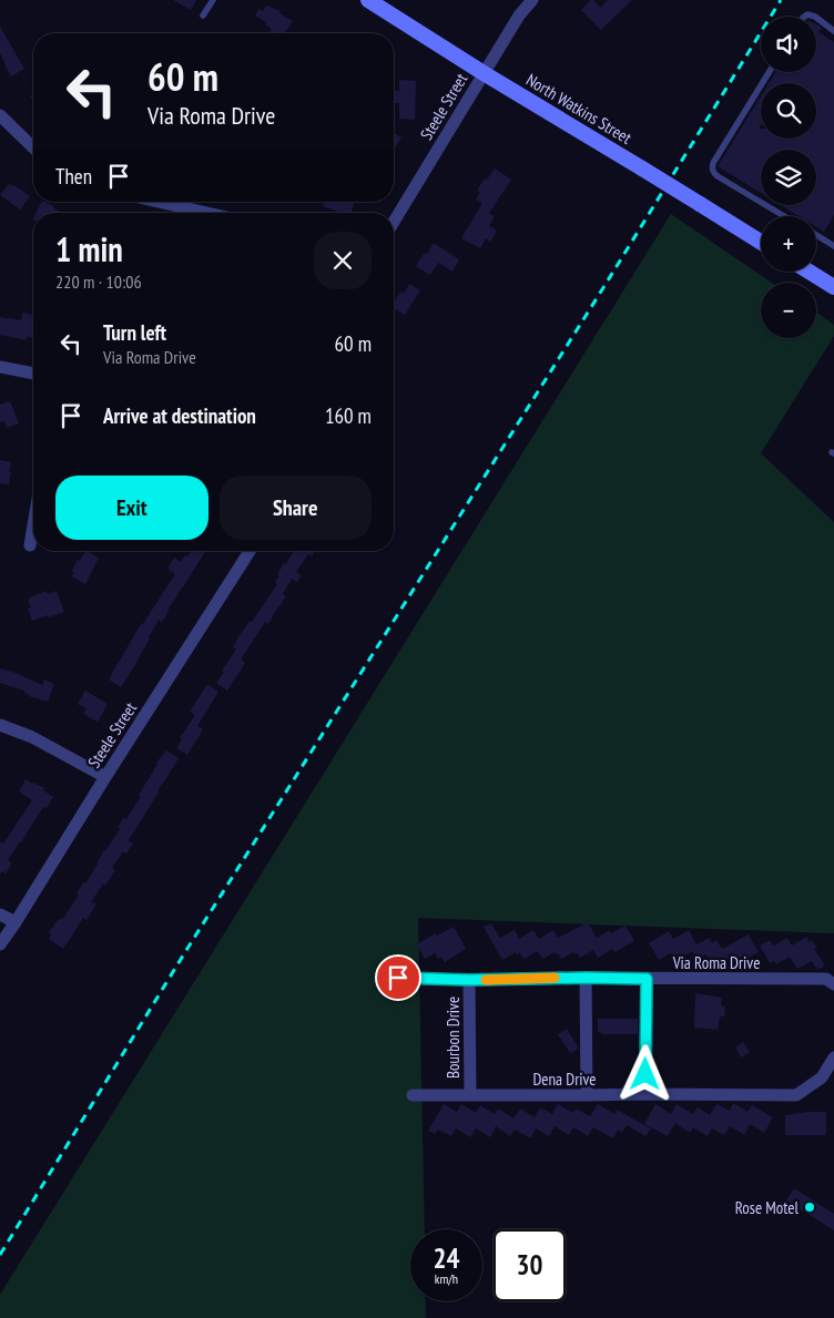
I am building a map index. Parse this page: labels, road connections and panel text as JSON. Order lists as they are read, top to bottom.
{
  "streets": {
    "main road": ["North Watkins Street"],
    "street": [
      "Steele Street",
      "Via Roma Drive",
      "Bourbon Drive",
      "Dena Drive"
    ]
  },
  "crossings": [
    ["Steele Street", "North Watkins Street"],
    ["Via Roma Drive", "Bourbon Drive"],
    ["Bourbon Drive", "Dena Drive"]
  ],
  "places": ["Rose Motel"],
  "page": {
    "map_buttons": ["+", "−"],
    "turn": ["60 m", "Via Roma Drive"],
    "then": "Then",
    "heading": ["1 min", "220 m · 10:06"],
    "list": [
      {
        "name": "Turn left",
        "note": "Via Roma Drive",
        "value": "60 m"
      },
      {
        "name": "Arrive at destination",
        "value": "160 m"
      }
    ],
    "buttons": ["Exit", "Share"],
    "speed": "24 km/h",
    "limit": "30"
  }
}
